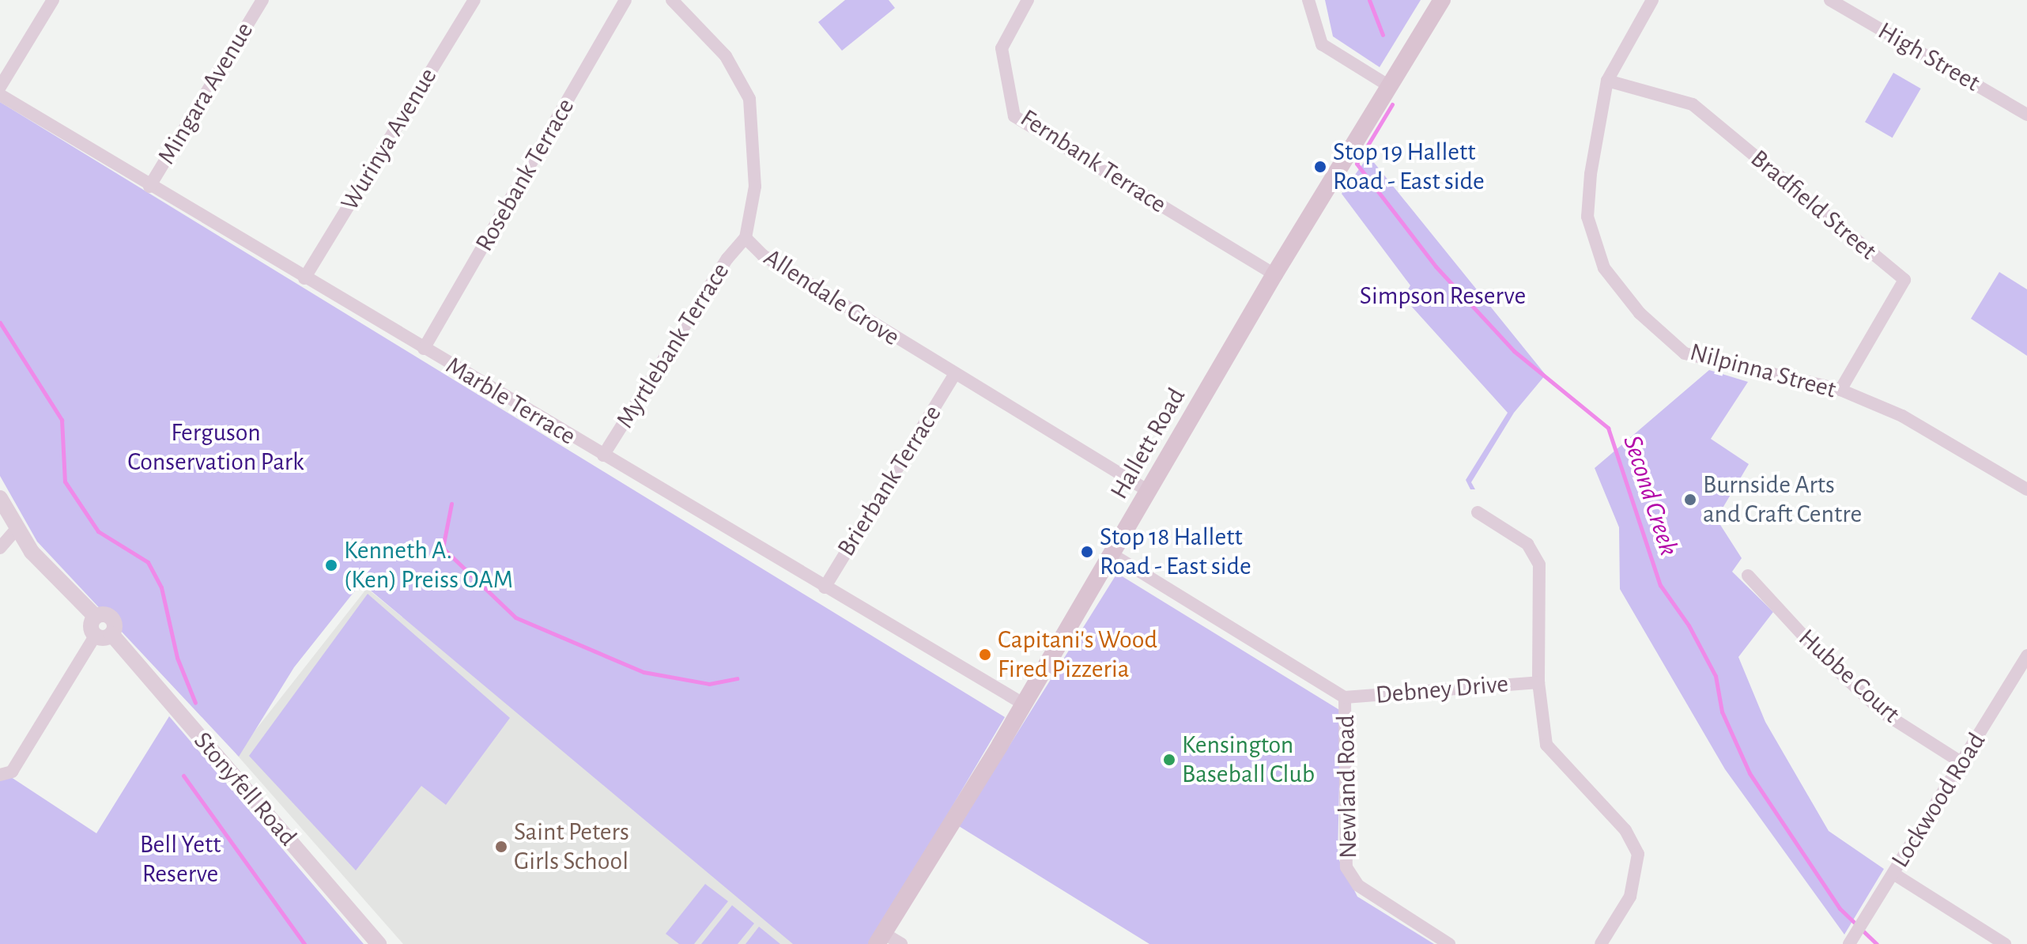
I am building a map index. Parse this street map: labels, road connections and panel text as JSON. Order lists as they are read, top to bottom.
{
  "streets": {
    "main road": ["Hallett Road"],
    "street": [
      "High Street",
      "Mingara Avenue",
      "Wurinya Avenue",
      "Fernbank Terrace",
      "Rosebank Terrace",
      "Bradfield Street",
      "Allendale Grove",
      "Myrtlebank Terrace",
      "Nilpinna Street",
      "Marble Terrace",
      "Brierbank Terrace",
      "Hubbe Court",
      "Debney Drive",
      "Newland Road",
      "Stonyfell Road",
      "Lockwood Road"
    ]
  },
  "crossings": [
    ["Mingara Avenue", "Marble Terrace"],
    ["Wurinya Avenue", "Marble Terrace"],
    ["Fernbank Terrace", "Hallett Road"],
    ["Rosebank Terrace", "Marble Terrace"],
    ["Bradfield Street", "Nilpinna Street"],
    ["Allendale Grove", "Myrtlebank Terrace"],
    ["Allendale Grove", "Hallett Road"],
    ["Allendale Grove", "Brierbank Terrace"],
    ["Myrtlebank Terrace", "Marble Terrace"],
    ["Marble Terrace", "Hallett Road"],
    ["Marble Terrace", "Brierbank Terrace"],
    ["Hallett Road", "Newland Road"],
    ["Hubbe Court", "Lockwood Road"],
    ["Debney Drive", "Newland Road"]
  ],
  "water": ["Second Creek"],
  "parks": ["Simpson Reserve", "Ferguson Conservation Park", "Bell Yett Reserve"],
  "places": [
    "Stop 19 Hallett Road - East side",
    "Burnside Arts and Craft Centre",
    "Stop 18 Hallett Road - East side",
    "Kenneth A. (Ken) Preiss OAM",
    "Capitani's Wood Fired Pizzeria",
    "Kensington Baseball Club",
    "Saint Peters Girls School"
  ]
}
